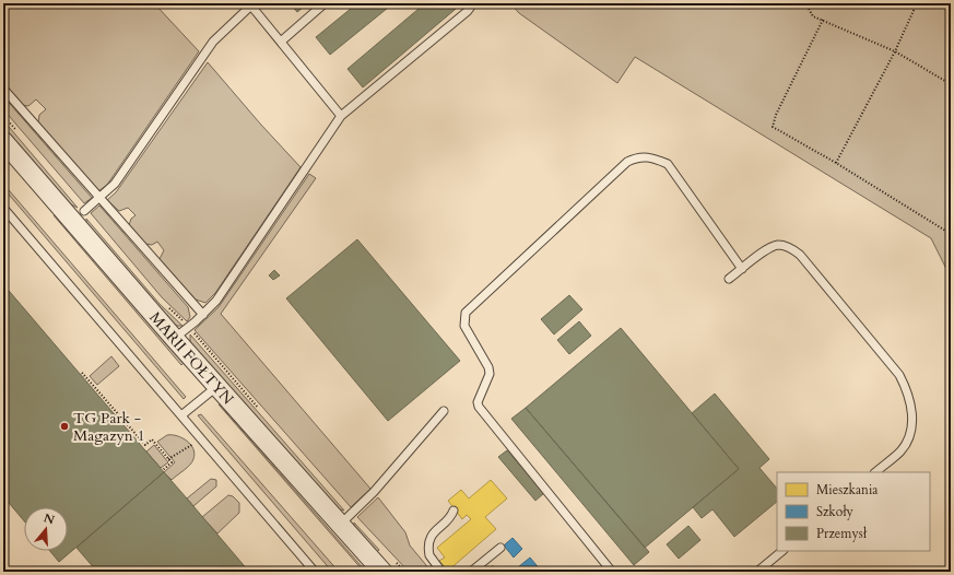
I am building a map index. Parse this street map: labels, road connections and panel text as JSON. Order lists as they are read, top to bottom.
{
  "streets": {
    "street": ["MARII FOŁTYN"]
  },
  "places": ["TG Park - Magazyn 1"],
  "legend": ["Mieszkania", "Szkoły", "Przemysł"],
  "north": "top"
}
